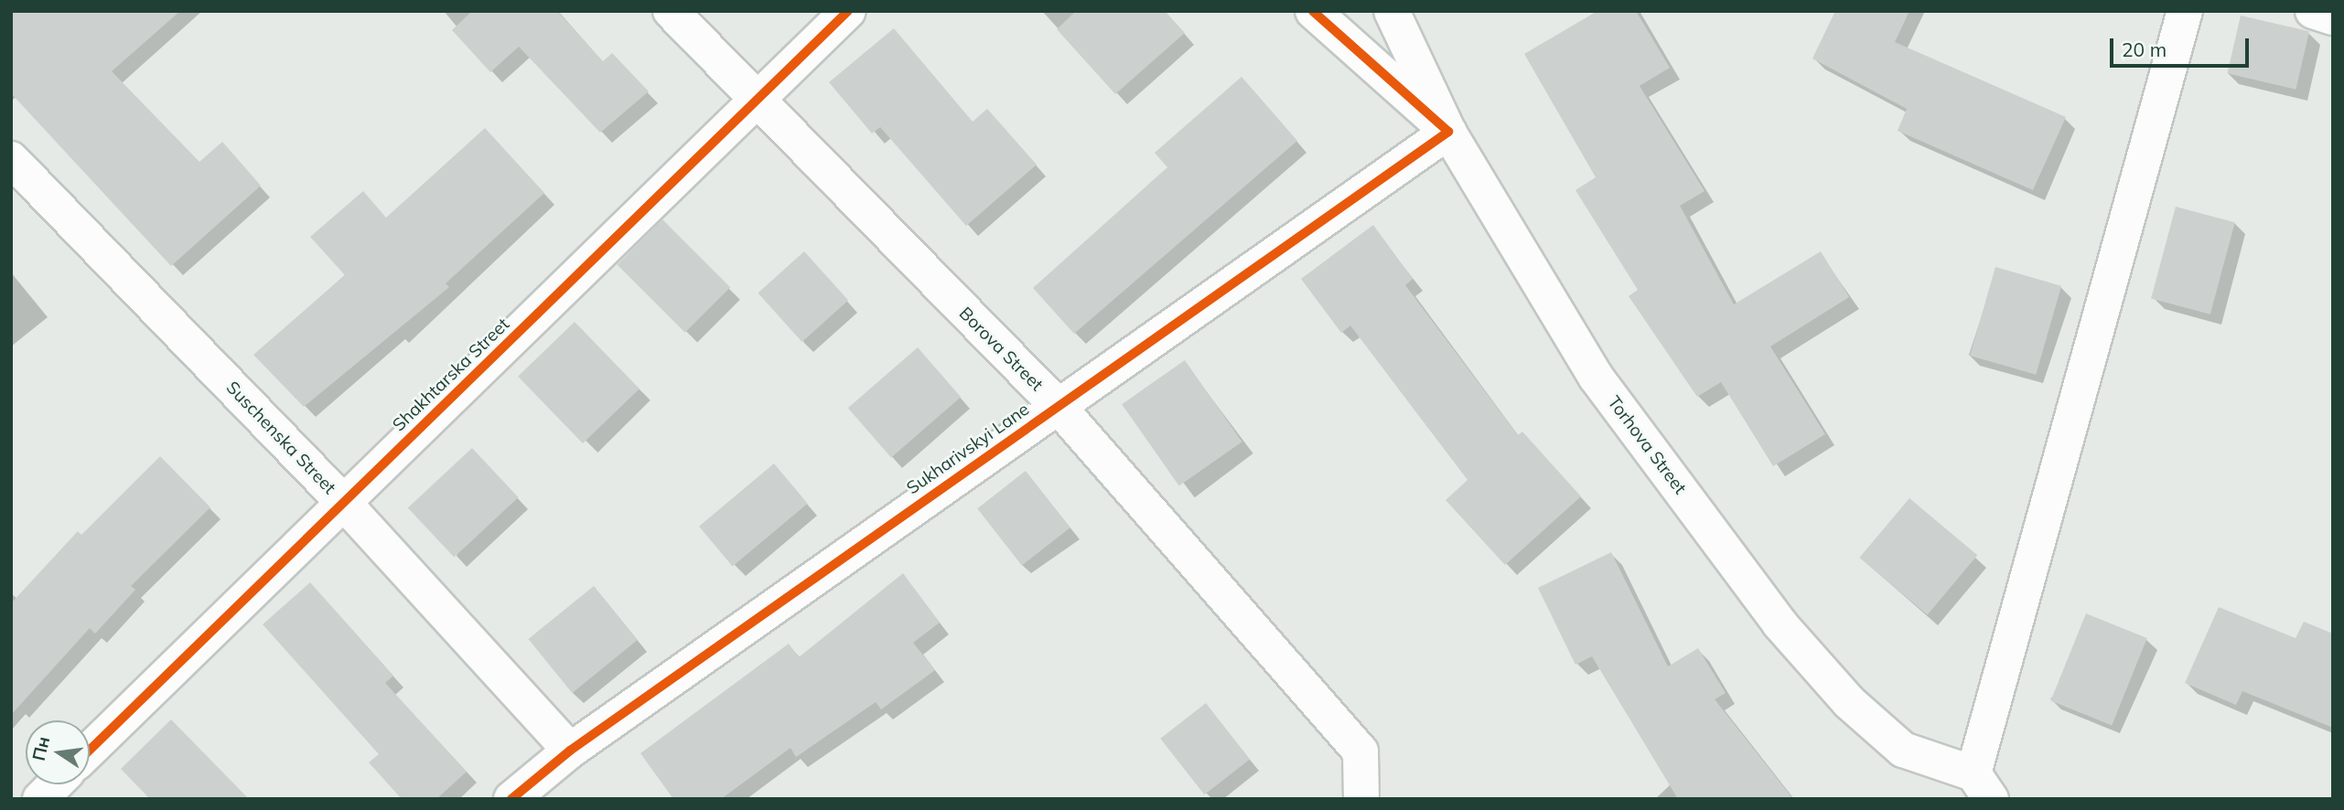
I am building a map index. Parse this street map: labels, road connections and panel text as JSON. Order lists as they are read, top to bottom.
{
  "streets": {
    "street": [
      "Borova Street",
      "Shakhtarska Street",
      "Suschenska Street",
      "Torhova Street",
      "Sukharivskyi Lane"
    ]
  },
  "crossings": [
    ["Borova Street", "Shakhtarska Street"],
    ["Borova Street", "Sukharivskyi Lane"],
    ["Shakhtarska Street", "Suschenska Street"],
    ["Suschenska Street", "Sukharivskyi Lane"],
    ["Torhova Street", "Sukharivskyi Lane"]
  ],
  "scale_bar": "20 m",
  "north": "left"
}
